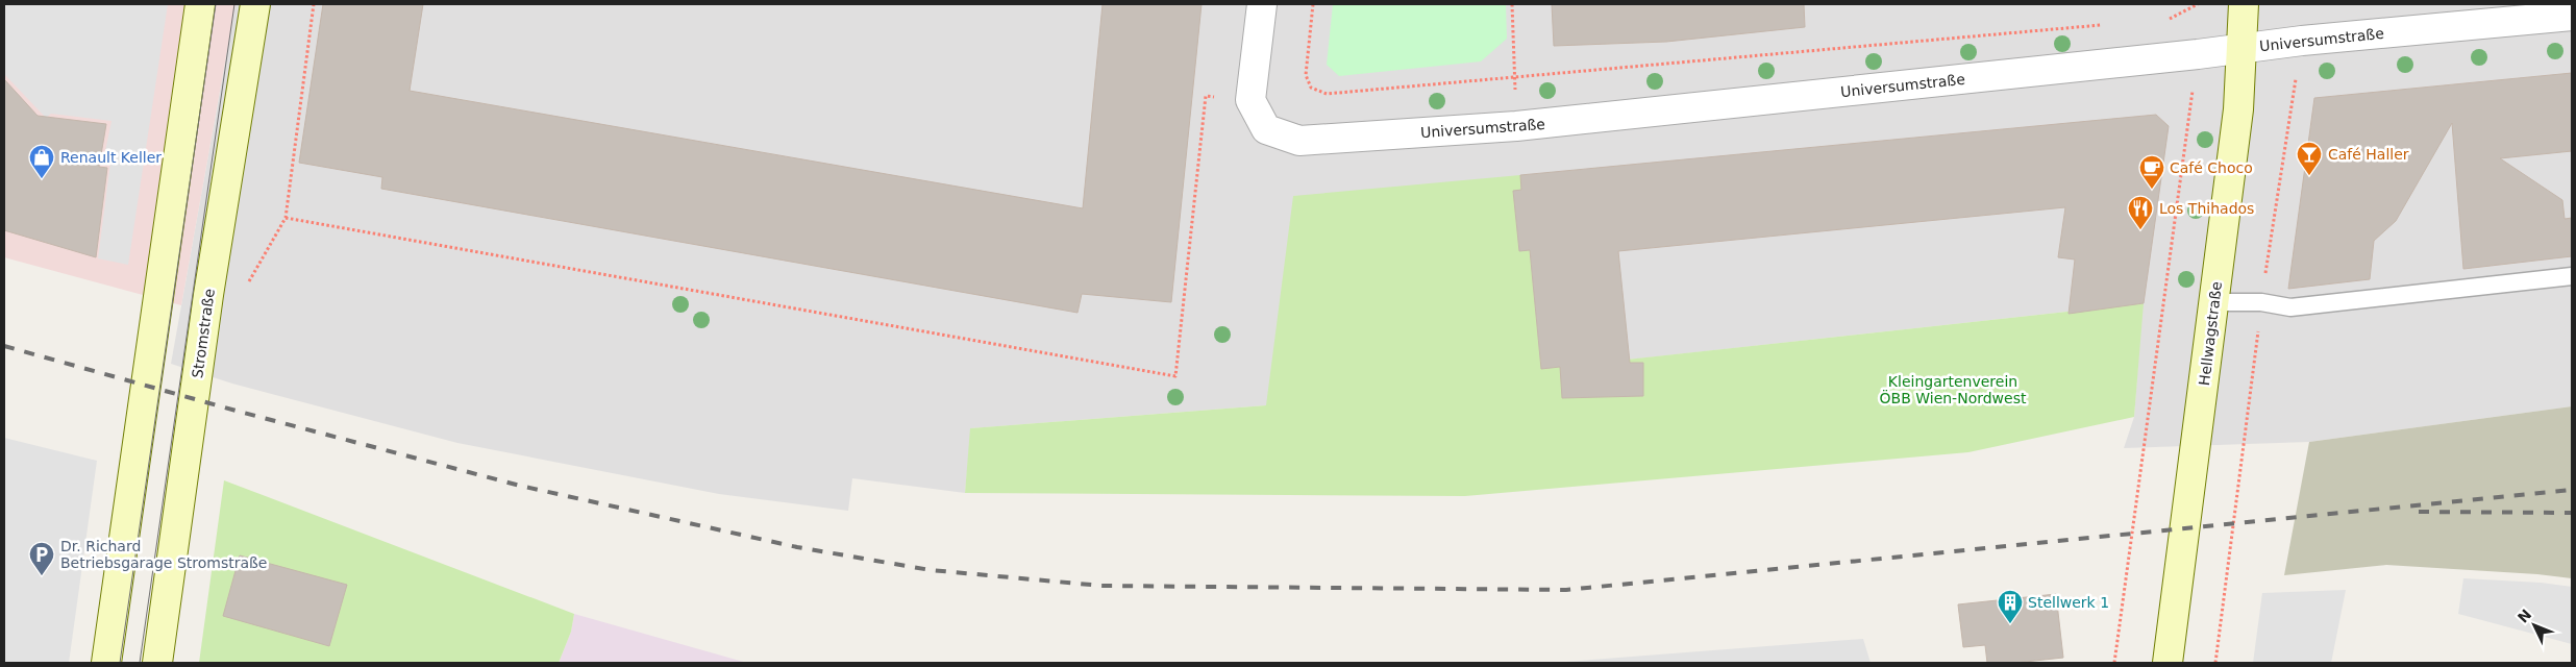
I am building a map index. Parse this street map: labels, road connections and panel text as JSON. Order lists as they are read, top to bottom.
{
  "streets": {
    "main road": ["Stromstraße", "Hellwagstraße"],
    "street": ["Universumstraße"]
  },
  "crossings": [
    ["Universumstraße", "Hellwagstraße"]
  ],
  "parks": ["Kleingartenverein ÖBB Wien-Nordwest"],
  "places": {
    "bar": ["Café Haller"],
    "shop": ["Renault Keller"],
    "cafe": ["Café Choco"],
    "restaurant": ["Los Thihados"],
    "parking": ["Dr. Richard Betriebsgarage Stromstraße"],
    "building": ["Stellwerk 1"]
  },
  "north": "top left"
}
